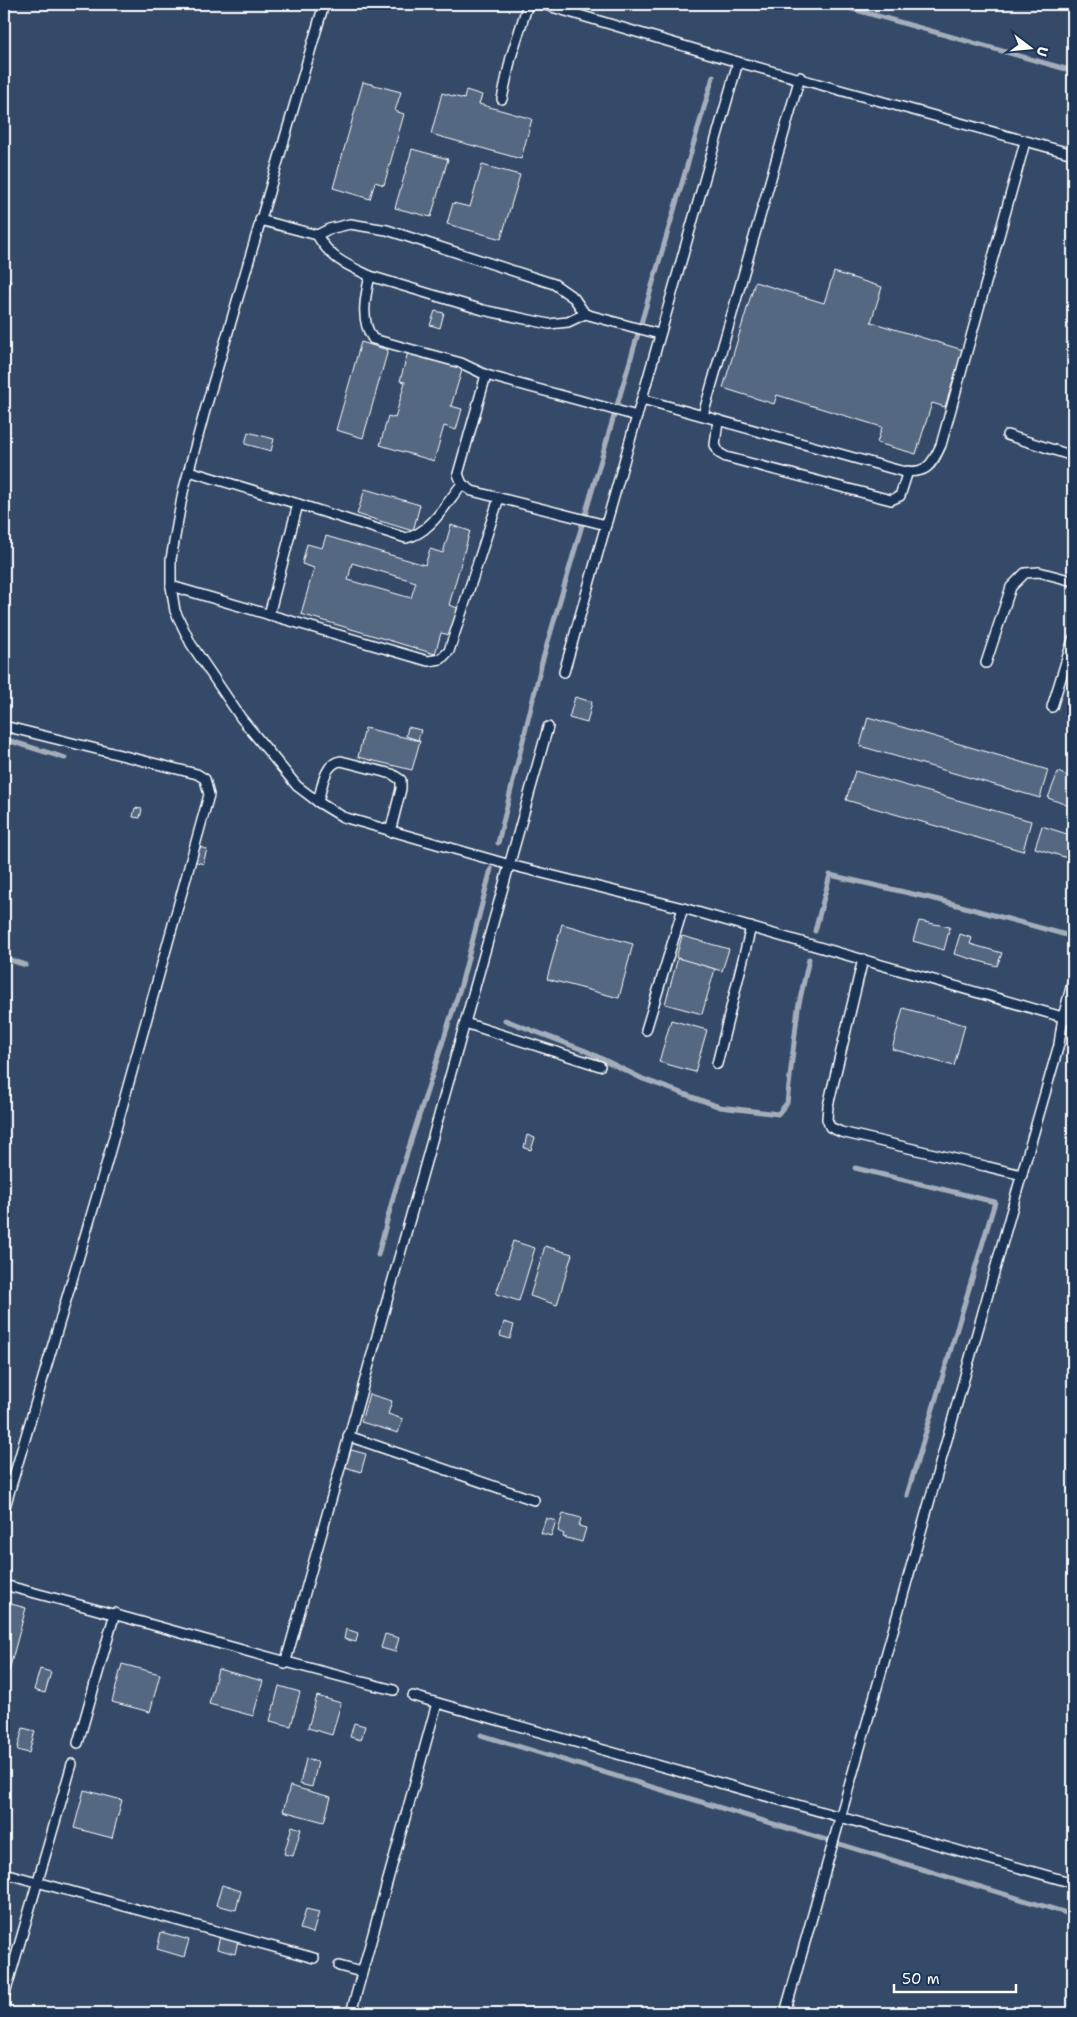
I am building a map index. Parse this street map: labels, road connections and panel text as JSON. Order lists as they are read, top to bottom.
{
  "scale_bar": "50 m",
  "north": "right"
}
